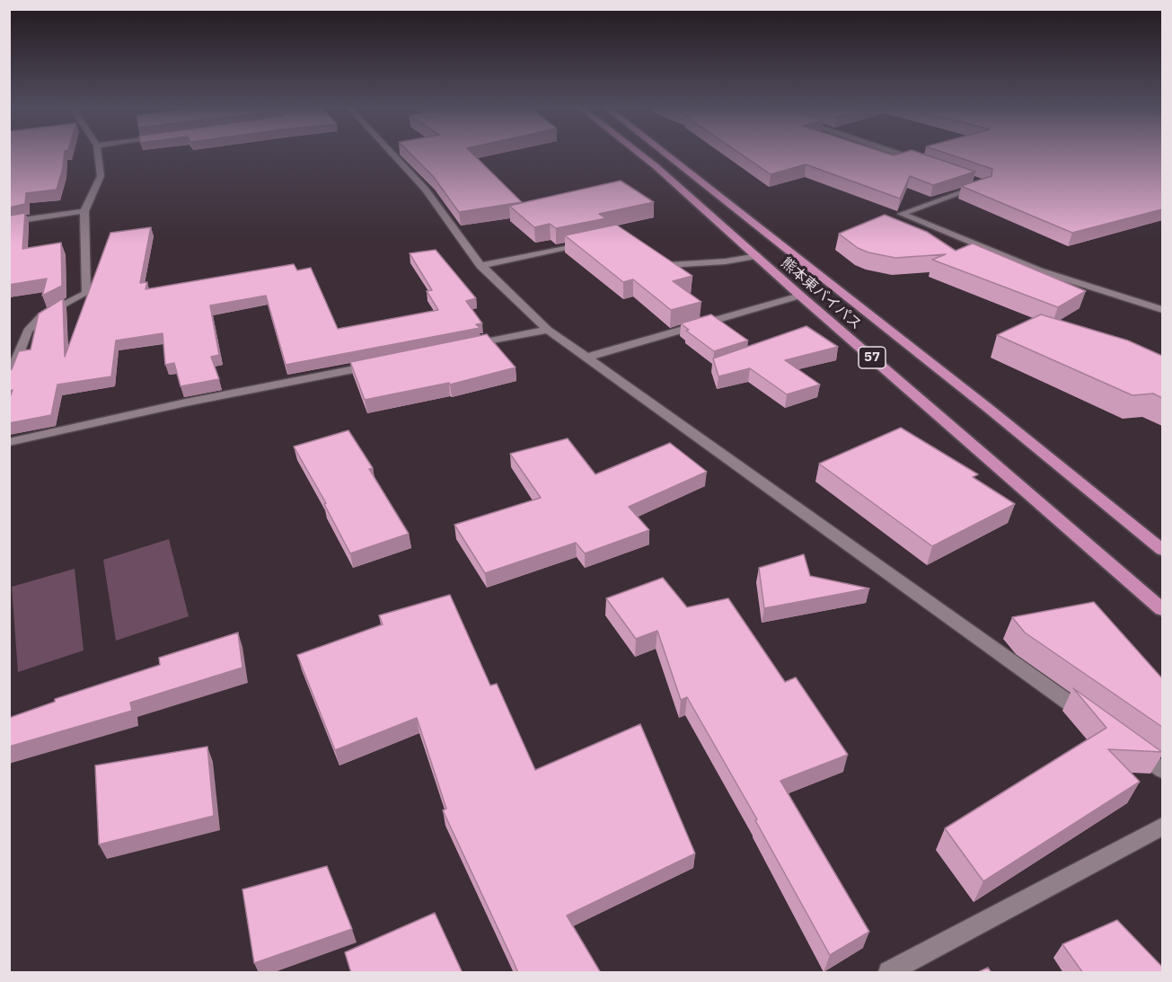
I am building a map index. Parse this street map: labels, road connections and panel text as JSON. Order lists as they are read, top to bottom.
{
  "streets": {
    "highway": ["熊本東バイパス", "57"]
  }
}
